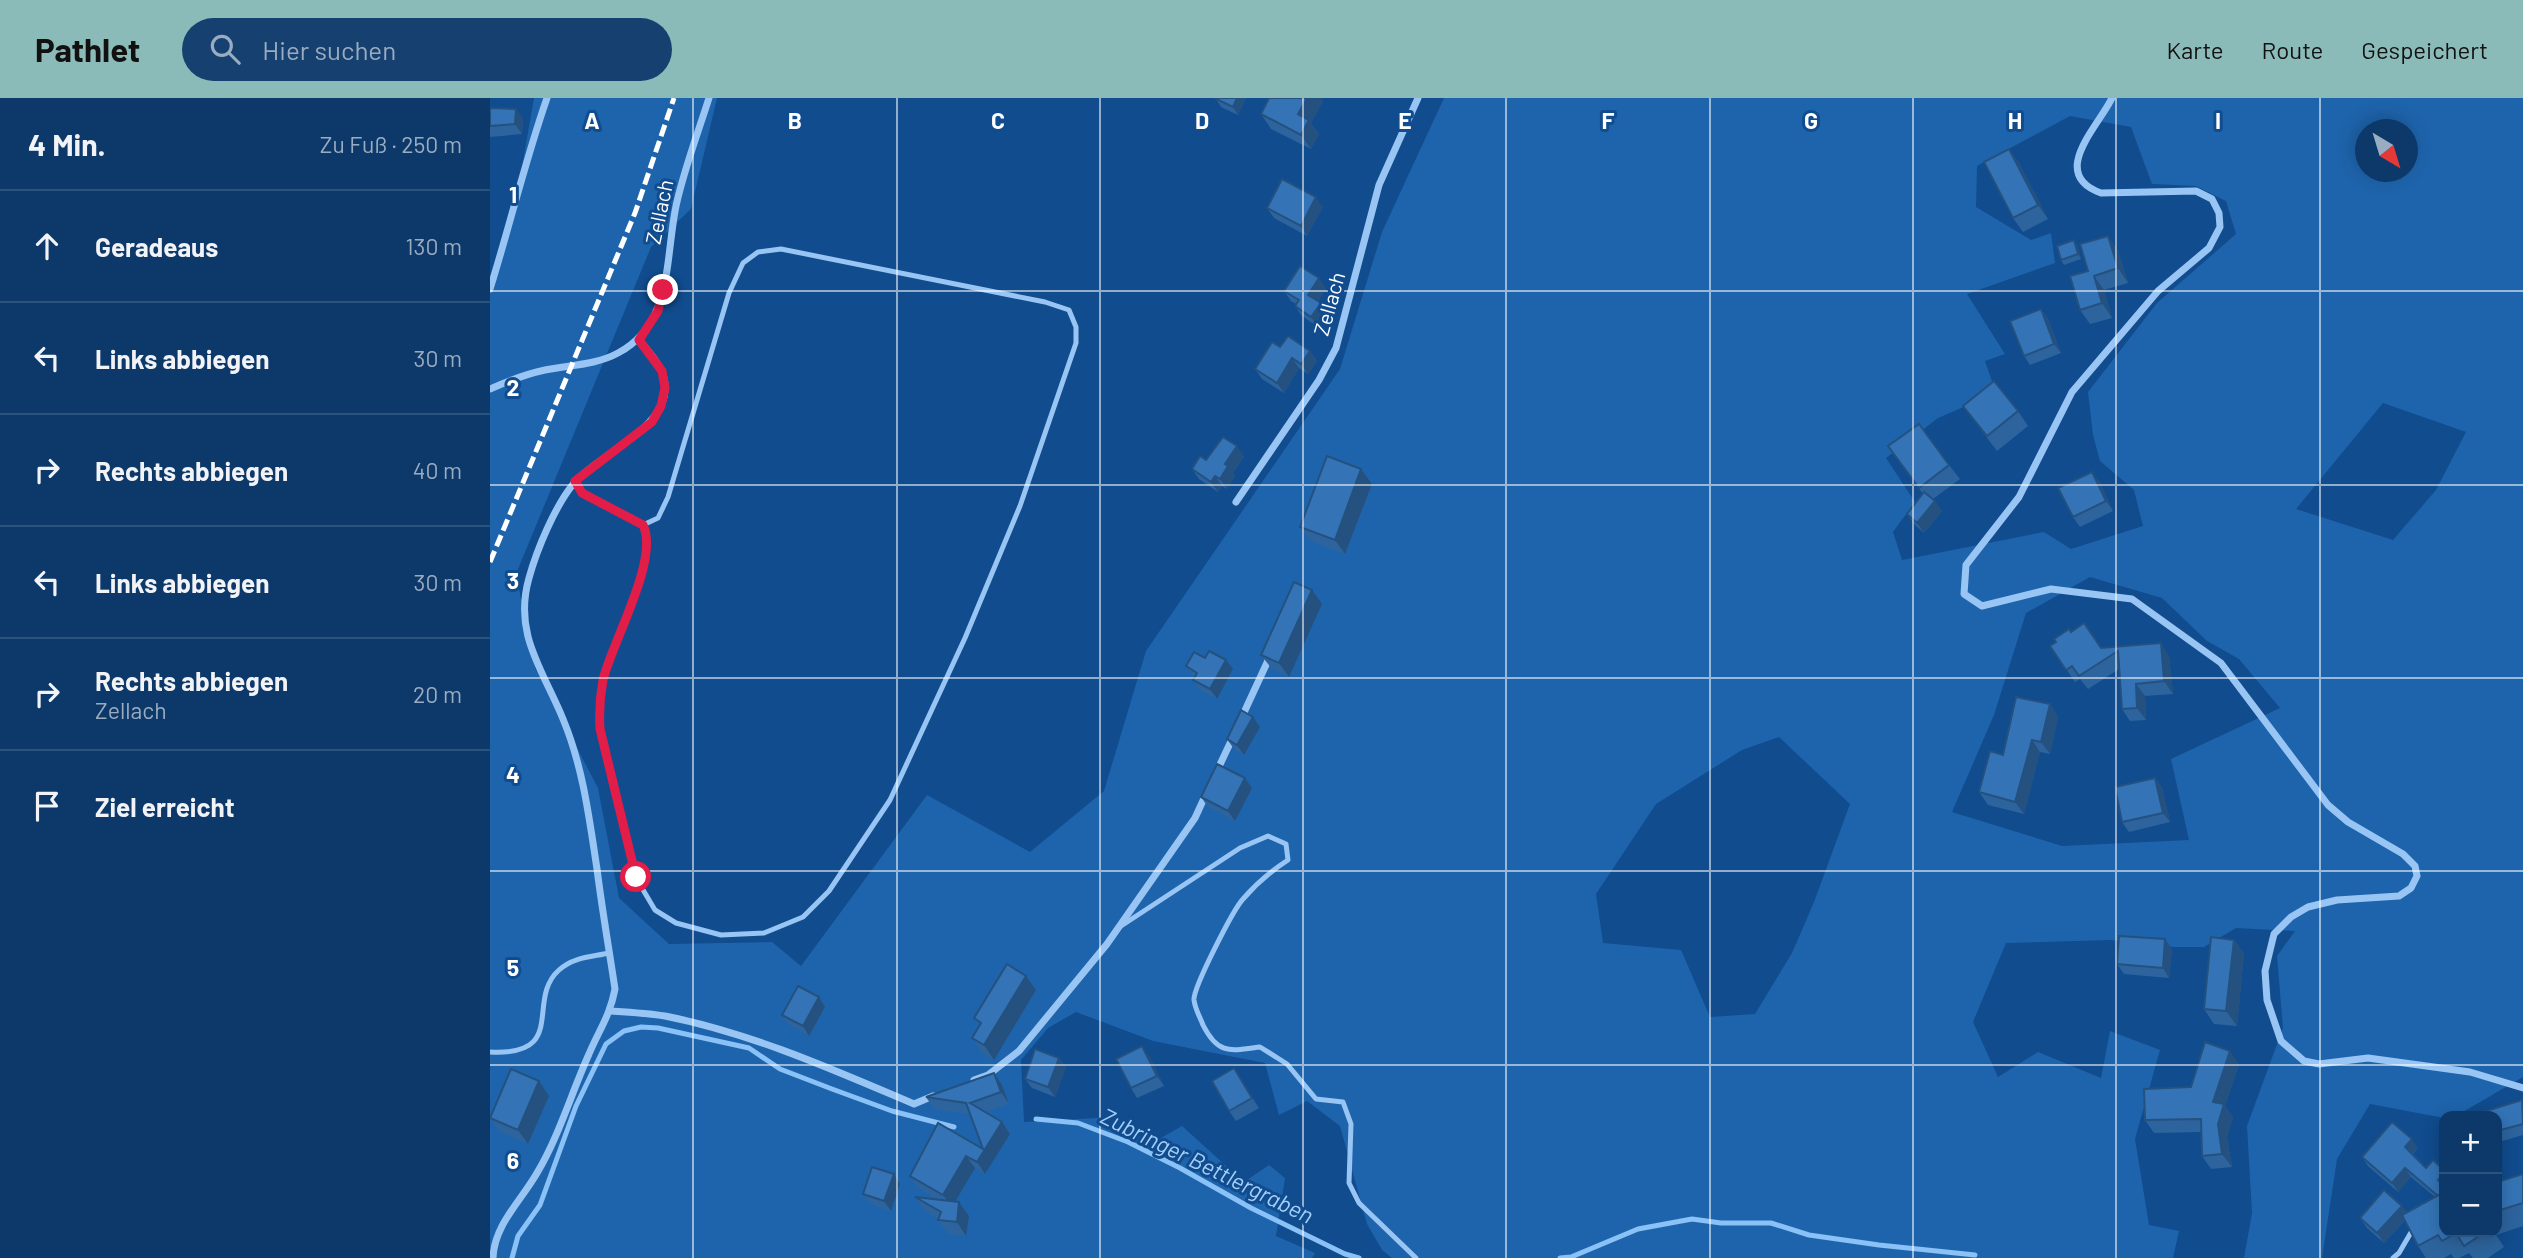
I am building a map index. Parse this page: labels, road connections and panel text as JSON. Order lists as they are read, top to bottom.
{
  "streets": {
    "street": ["Zellach"]
  },
  "water": ["Zubringer Bettlergraben"],
  "north": "bottom right",
  "page": {
    "header": "Pathlet",
    "search": "Hier suchen",
    "nav": ["Karte", "Route", "Gespeichert"],
    "heading": ["4 Min.", "Zu Fuß · 250 m"],
    "list": [
      ["Geradeaus", "130 m"],
      ["Links abbiegen", "30 m"],
      ["Rechts abbiegen", "40 m"],
      ["Links abbiegen", "30 m"],
      ["Rechts abbiegen", "Zellach", "20 m"],
      "Ziel erreicht"
    ],
    "map_buttons": ["+", "−"]
  },
  "grid": {
    "columns": [
      "A",
      "B",
      "C",
      "D",
      "E",
      "F",
      "G",
      "H",
      "I"
    ],
    "rows": [
      "1",
      "2",
      "3",
      "4",
      "5",
      "6"
    ]
  }
}
